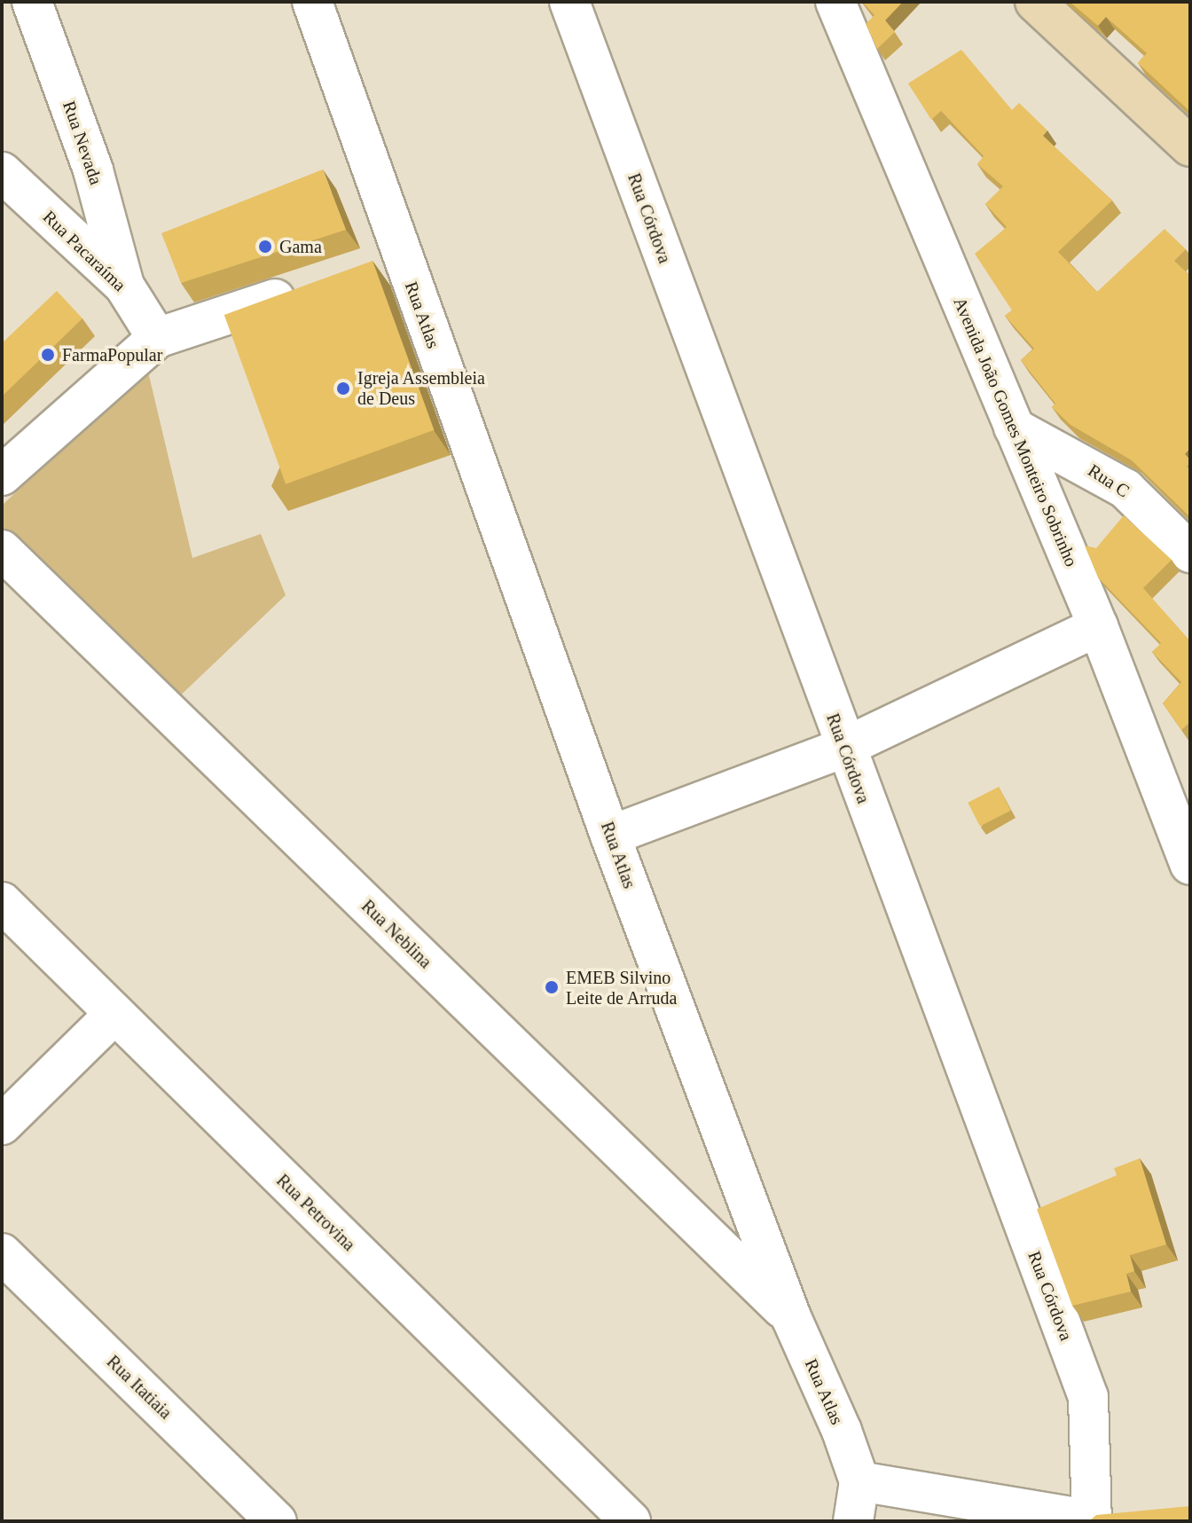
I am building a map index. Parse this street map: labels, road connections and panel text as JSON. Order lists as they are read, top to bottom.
{
  "streets": {
    "street": [
      "Rua Nevada",
      "Rua Córdova",
      "Rua Pacaraíma",
      "Rua Atlas",
      "Avenida João Gomes Monteiro Sobrinho",
      "Rua C",
      "Rua Neblina",
      "Rua Petrovina",
      "Rua Itatiaia"
    ]
  },
  "crossings": [
    ["Rua Nevada", "Rua Pacaraíma"],
    ["Rua Atlas", "Rua Neblina"],
    ["Avenida João Gomes Monteiro Sobrinho", "Rua C"]
  ],
  "places": [
    "Gama",
    "FarmaPopular",
    "Igreja Assembleia de Deus",
    "EMEB Silvino Leite de Arruda"
  ]
}
